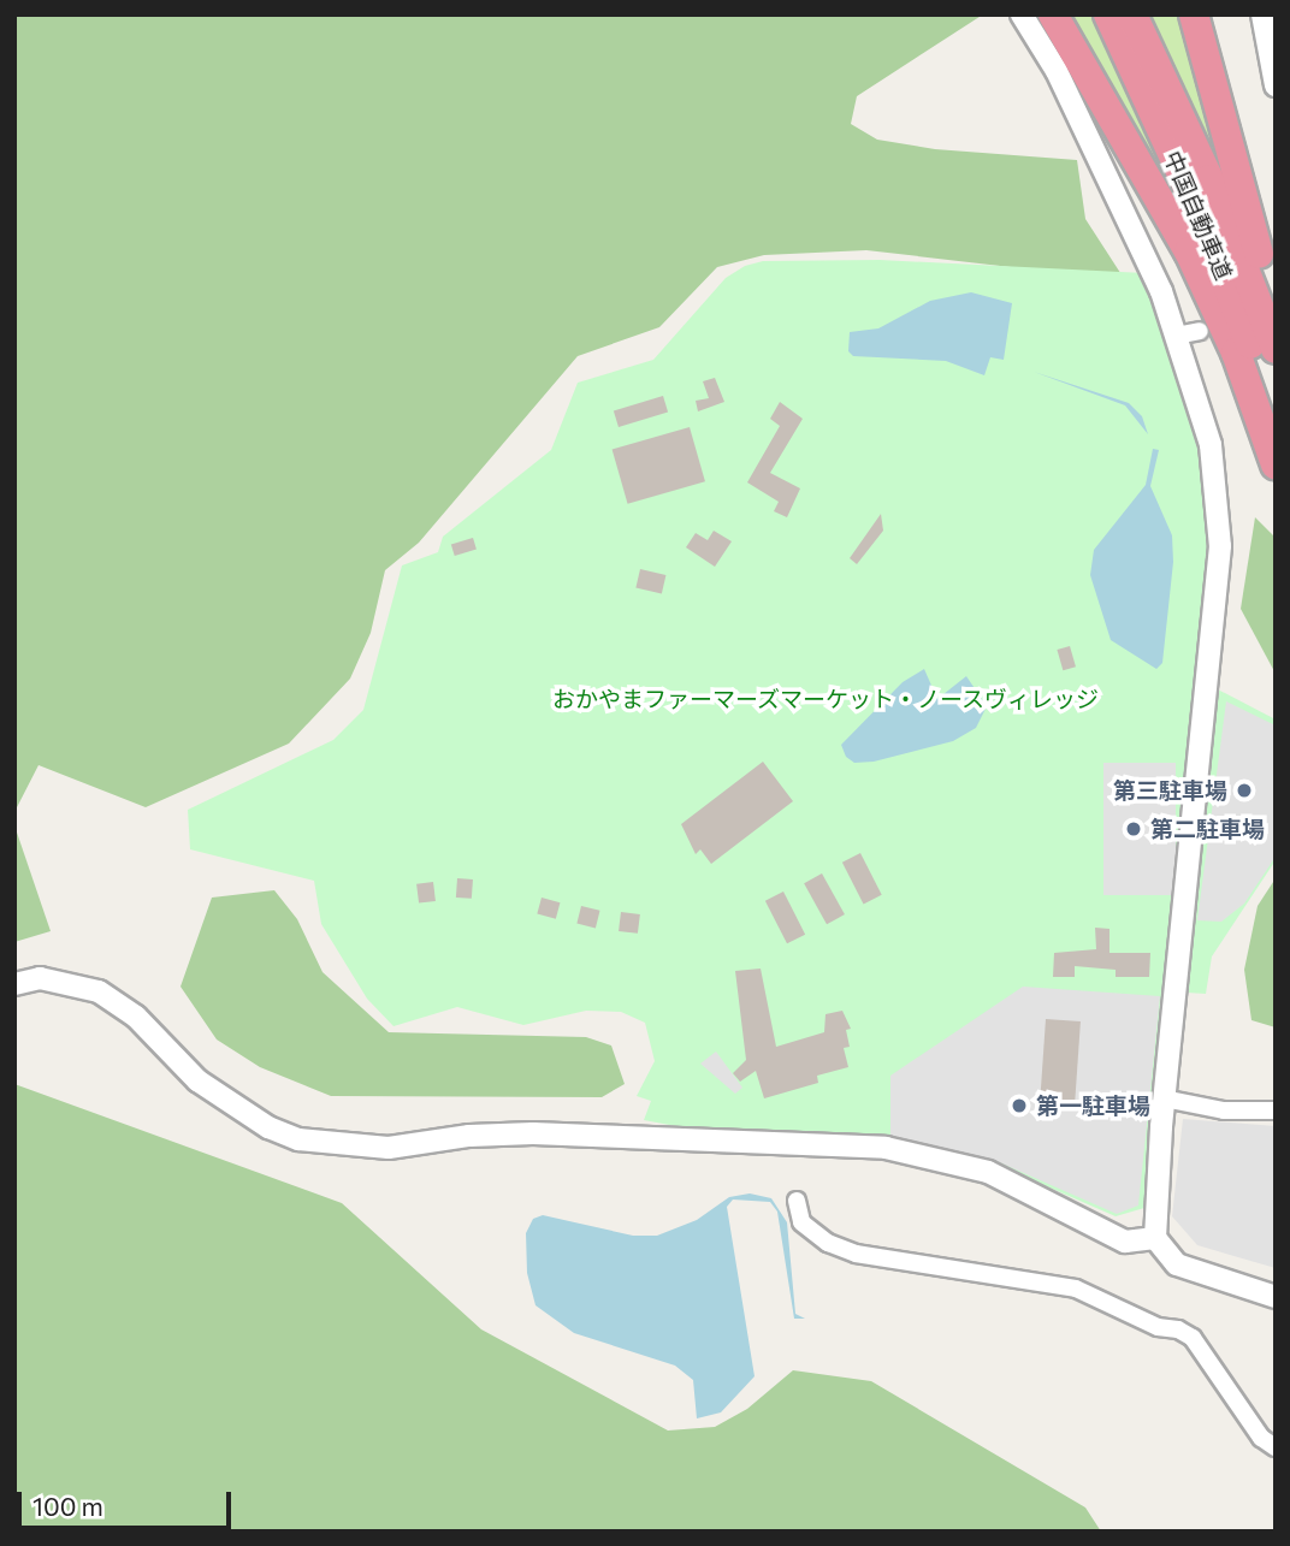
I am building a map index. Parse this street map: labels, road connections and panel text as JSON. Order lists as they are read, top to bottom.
{
  "streets": {
    "highway": ["中国自動車道"]
  },
  "parks": ["おかやまファーマーズマーケット・ノースヴィレッジ"],
  "places": ["第三駐車場", "第二駐車場", "第一駐車場"],
  "scale_bar": "100 m"
}
